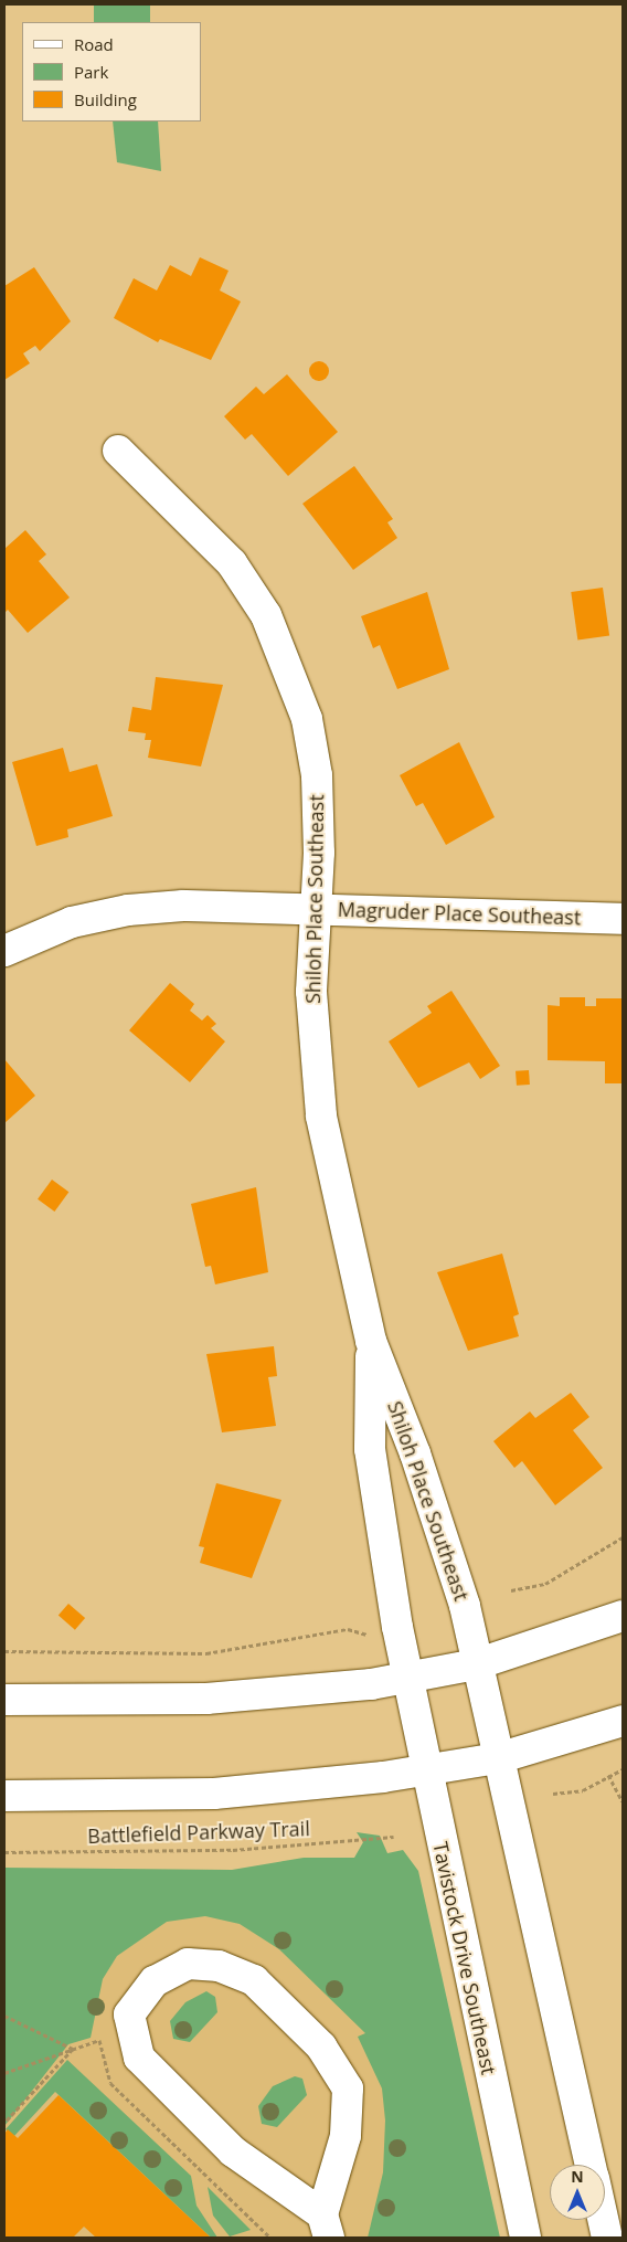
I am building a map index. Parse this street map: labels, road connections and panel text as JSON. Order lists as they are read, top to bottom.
{
  "streets": {
    "street": ["Shiloh Place Southeast", "Magruder Place Southeast", "Tavistock Drive Southeast"],
    "path": ["Battlefield Parkway Trail"]
  },
  "crossings": [
    ["Shiloh Place Southeast", "Magruder Place Southeast"],
    ["Shiloh Place Southeast", "Tavistock Drive Southeast"]
  ],
  "legend": ["Road", "Park", "Building"],
  "north": "top"
}
